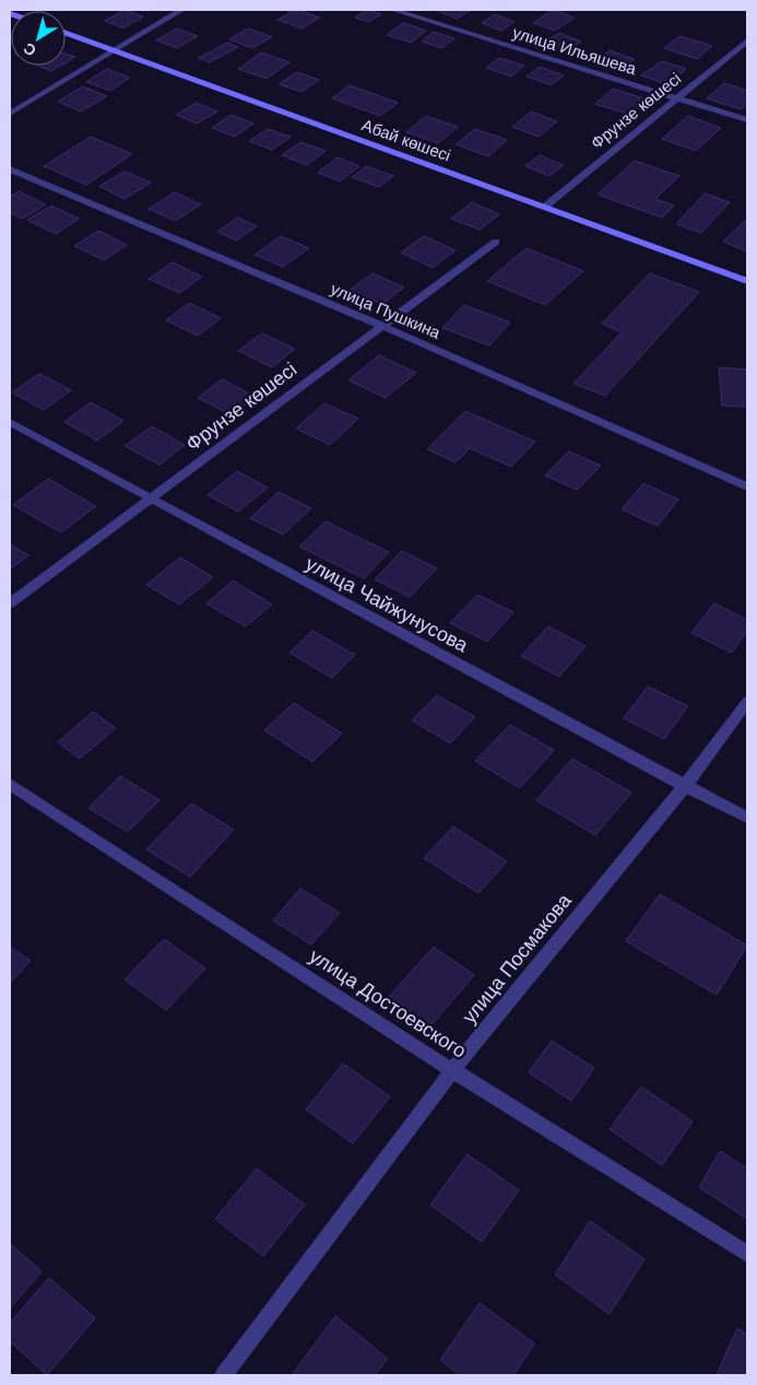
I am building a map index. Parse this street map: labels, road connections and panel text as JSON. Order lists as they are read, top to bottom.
{
  "streets": {
    "main road": ["Абай көшесі"],
    "street": [
      "улица Ильяшева",
      "Фрунзе көшесі",
      "улица Пушкина",
      "улица Чайжунусова",
      "улица Посмакова",
      "улица Достоевского"
    ]
  },
  "crossings": [
    ["улица Ильяшева", "Фрунзе көшесі"],
    ["Фрунзе көшесі", "Абай көшесі"],
    ["Фрунзе көшесі", "улица Пушкина"],
    ["Фрунзе көшесі", "улица Чайжунусова"],
    ["улица Чайжунусова", "улица Посмакова"],
    ["улица Посмакова", "улица Достоевского"]
  ],
  "north": "bottom left"
}
